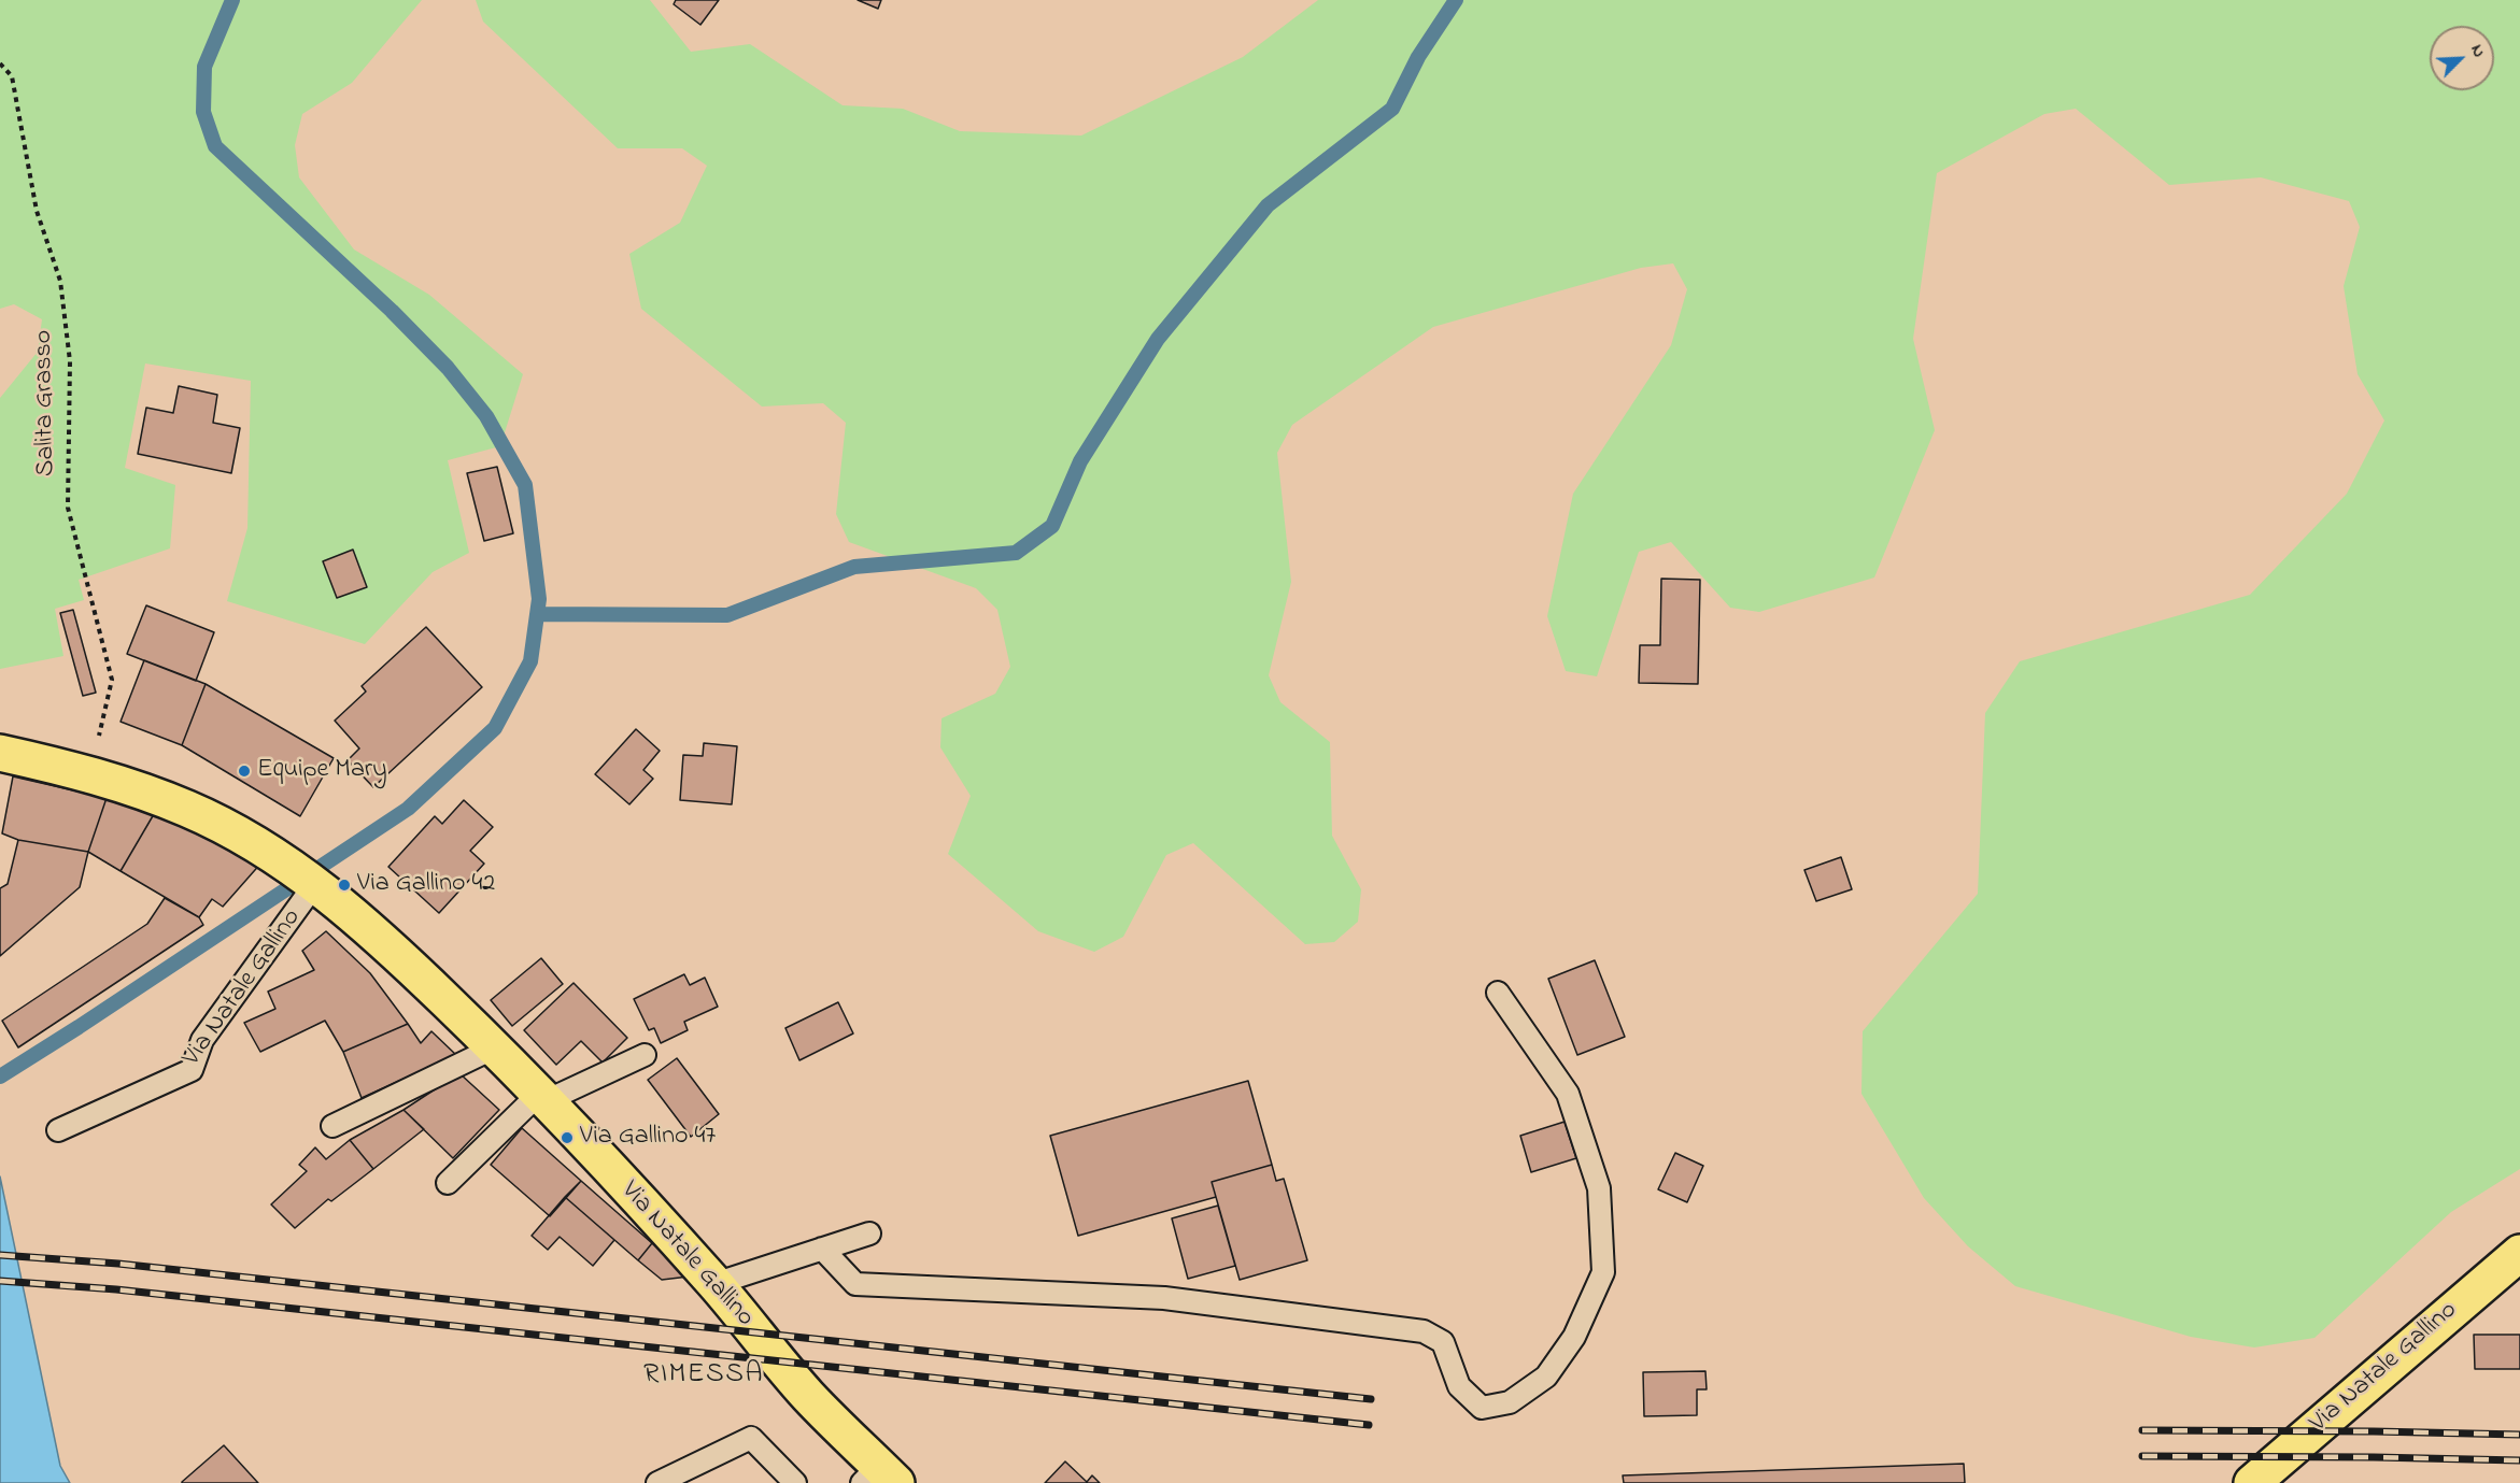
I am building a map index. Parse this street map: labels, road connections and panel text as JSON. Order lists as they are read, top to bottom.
{
  "streets": {
    "main road": ["Via Natale Gallino"],
    "path": ["Salita Grasso"]
  },
  "districts": ["RIMESSA"],
  "places": ["Equipe Mary", "Via Gallino 42", "Via Gallino 47"],
  "north": "top right"
}
